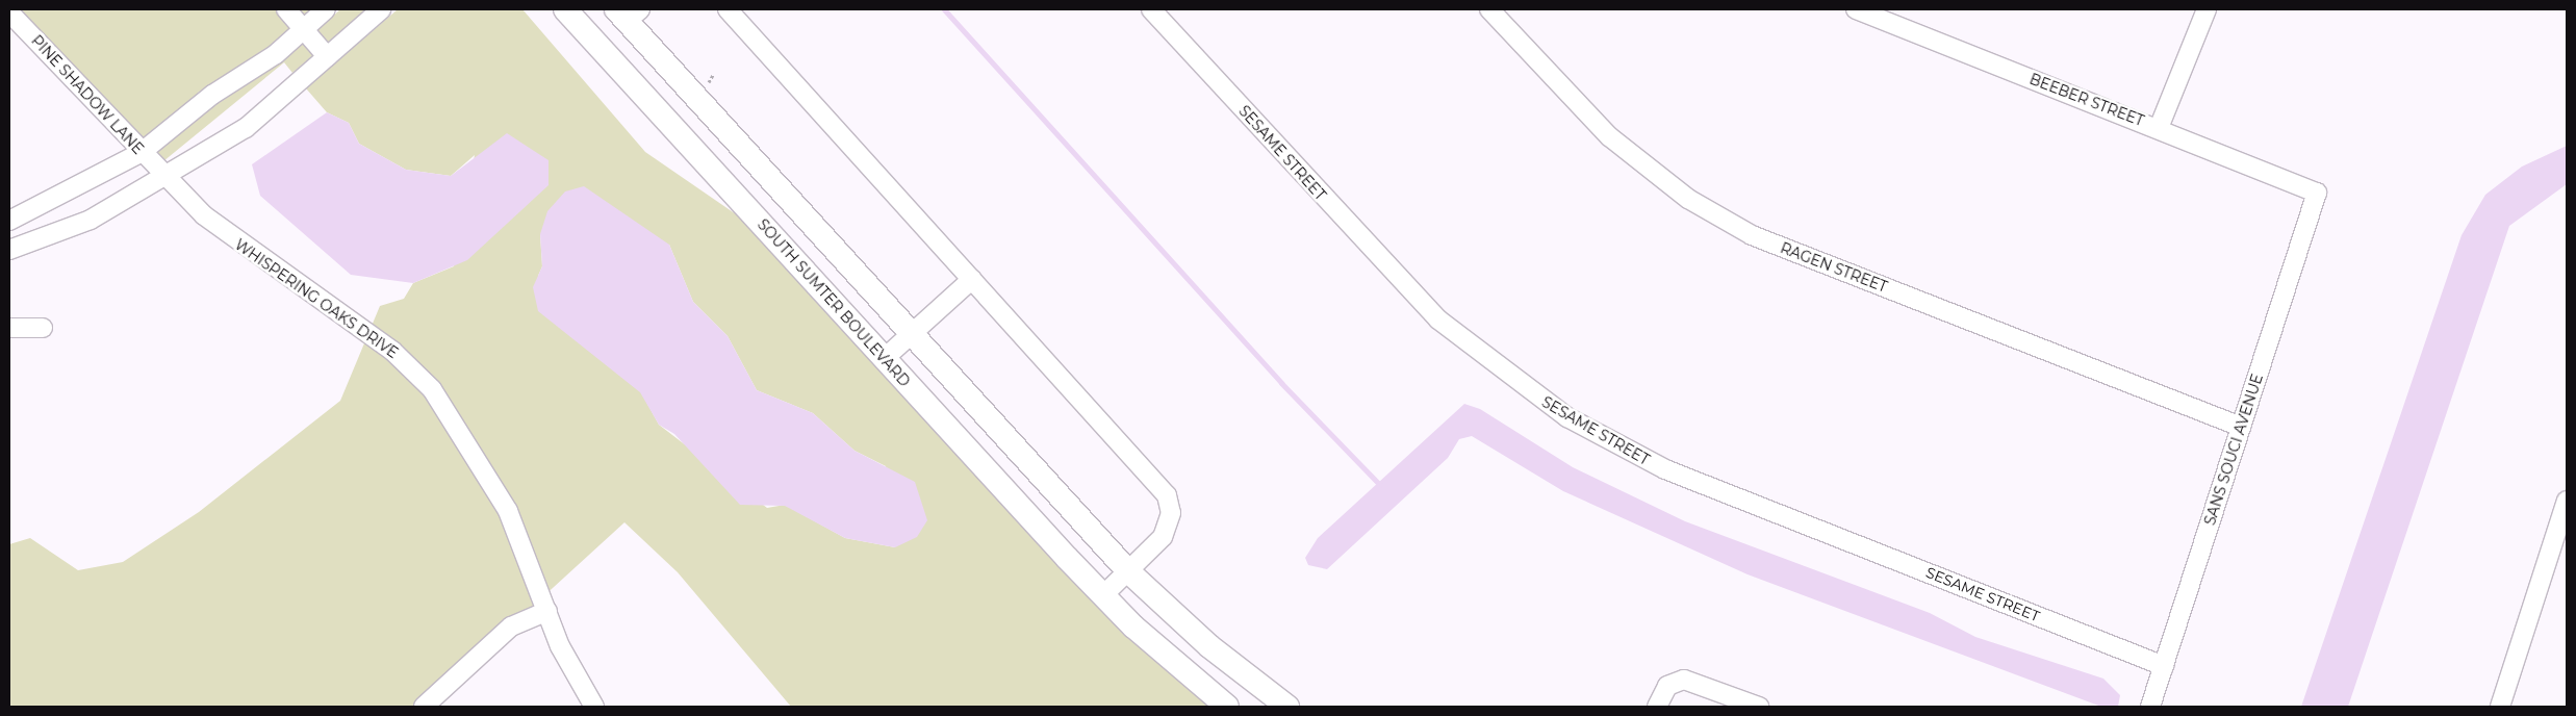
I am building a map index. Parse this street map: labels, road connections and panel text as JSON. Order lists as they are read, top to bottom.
{
  "streets": {
    "main road": ["SOUTH SUMTER BOULEVARD"],
    "street": [
      "PINE SHADOW LANE",
      "BEEBER STREET",
      "SESAME STREET",
      "RAGEN STREET",
      "WHISPERING OAKS DRIVE",
      "SANS SOUCI AVENUE"
    ]
  },
  "crossings": [
    ["PINE SHADOW LANE", "WHISPERING OAKS DRIVE"],
    ["BEEBER STREET", "SANS SOUCI AVENUE"],
    ["SESAME STREET", "SANS SOUCI AVENUE"],
    ["RAGEN STREET", "SANS SOUCI AVENUE"]
  ]
}
